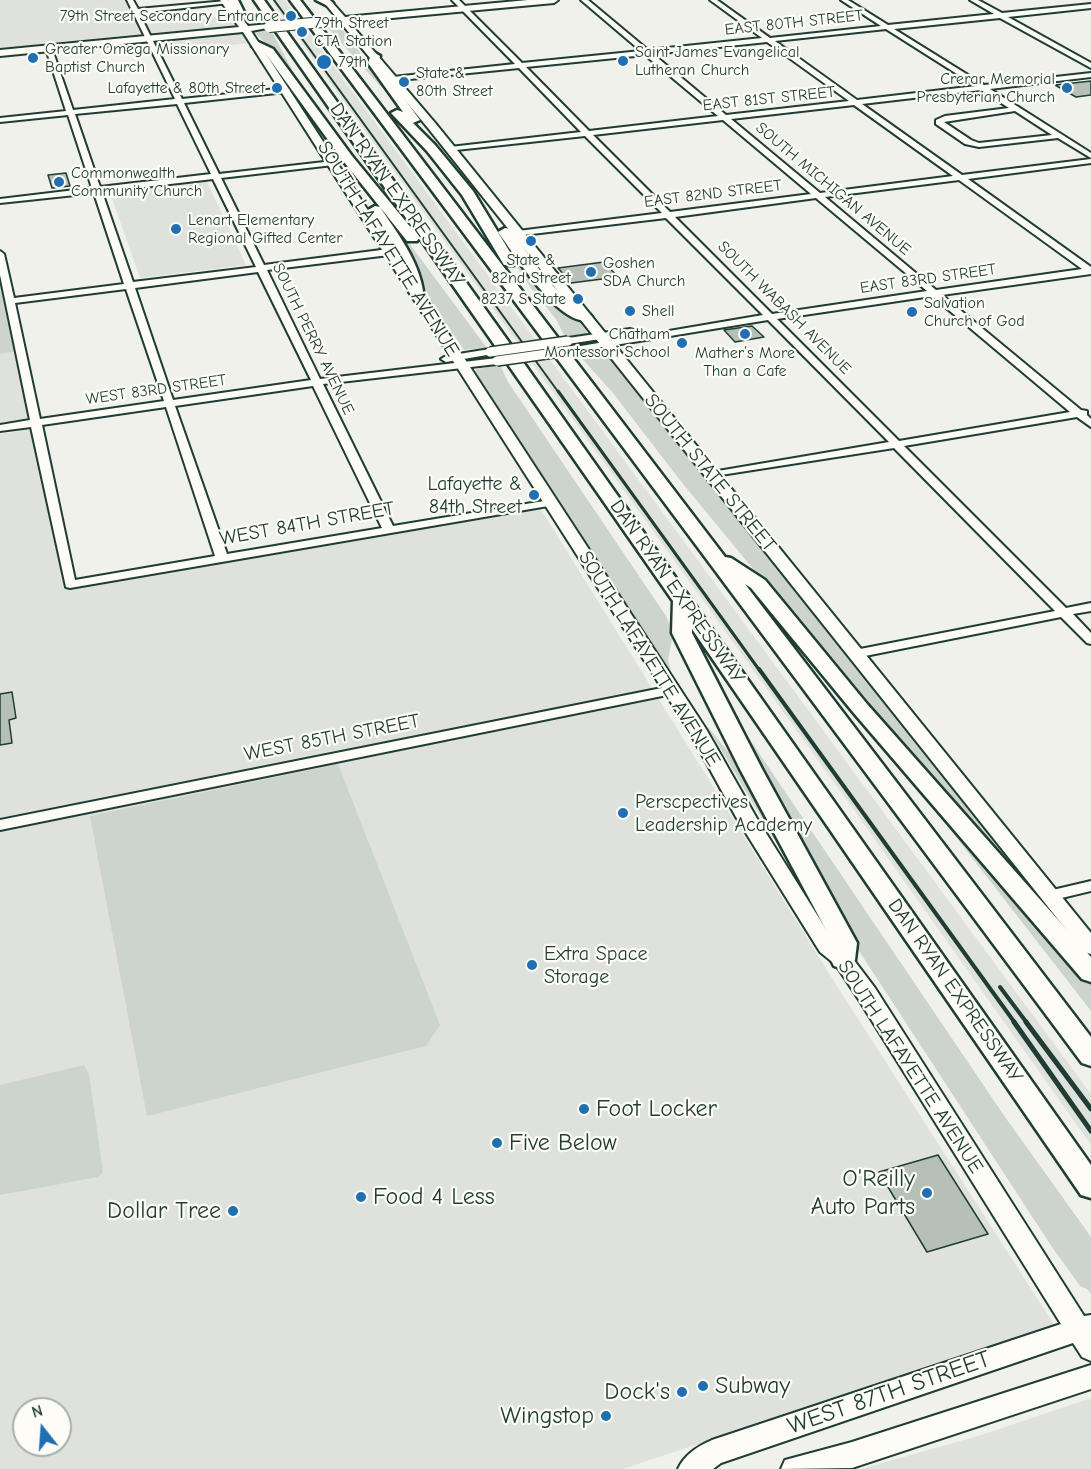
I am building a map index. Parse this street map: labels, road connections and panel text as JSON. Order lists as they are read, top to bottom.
{
  "streets": {
    "highway": ["DAN RYAN EXPRESSWAY"],
    "main road": ["SOUTH LAFAYETTE AVENUE", "SOUTH STATE STREET", "WEST 87TH STREET"],
    "street": [
      "EAST 80TH STREET",
      "EAST 81ST STREET",
      "SOUTH MICHIGAN AVENUE",
      "EAST 82ND STREET",
      "EAST 83RD STREET",
      "SOUTH WABASH AVENUE",
      "SOUTH PERRY AVENUE",
      "WEST 83RD STREET",
      "WEST 84TH STREET",
      "WEST 85TH STREET"
    ]
  },
  "crossings": [
    ["EAST 80TH STREET", "SOUTH MICHIGAN AVENUE"],
    ["EAST 80TH STREET", "SOUTH WABASH AVENUE"],
    ["EAST 80TH STREET", "SOUTH STATE STREET"],
    ["EAST 81ST STREET", "SOUTH MICHIGAN AVENUE"],
    ["EAST 81ST STREET", "SOUTH WABASH AVENUE"],
    ["EAST 81ST STREET", "SOUTH STATE STREET"],
    ["SOUTH MICHIGAN AVENUE", "EAST 82ND STREET"],
    ["SOUTH MICHIGAN AVENUE", "EAST 83RD STREET"],
    ["EAST 82ND STREET", "SOUTH WABASH AVENUE"],
    ["EAST 82ND STREET", "SOUTH STATE STREET"],
    ["SOUTH LAFAYETTE AVENUE", "WEST 83RD STREET"],
    ["SOUTH LAFAYETTE AVENUE", "WEST 84TH STREET"],
    ["SOUTH LAFAYETTE AVENUE", "WEST 85TH STREET"],
    ["SOUTH LAFAYETTE AVENUE", "WEST 87TH STREET"],
    ["EAST 83RD STREET", "SOUTH WABASH AVENUE"],
    ["EAST 83RD STREET", "WEST 83RD STREET"],
    ["EAST 83RD STREET", "SOUTH STATE STREET"],
    ["SOUTH PERRY AVENUE", "WEST 83RD STREET"],
    ["SOUTH PERRY AVENUE", "WEST 84TH STREET"],
    ["WEST 83RD STREET", "SOUTH STATE STREET"],
    ["WEST 83RD STREET", "WEST 84TH STREET"]
  ],
  "places": [
    "79th Street Secondary Entrance",
    "79th Street CTA Station",
    "Greater Omega Missionary Baptist Church",
    "Saint James Evangelical Lutheran Church",
    "79th",
    "State & 80th Street",
    "Lafayette & 80th Street",
    "Crerar Memorial Presbyterian Church",
    "Commonwealth Community Church",
    "Lenart Elementary Regional Gifted Center",
    "State & 82nd Street",
    "Goshen SDA Church",
    "8237 S State",
    "Shell",
    "Salvation Church of God",
    "Mather’s More Than a Cafe",
    "Chatham Montessori School",
    "Lafayette & 84th Street",
    "Perscpectives Leadership Academy",
    "Extra Space Storage",
    "Foot Locker",
    "Five Below",
    "O'Reilly Auto Parts",
    "Food 4 Less",
    "Dollar Tree",
    "Subway",
    "Dock's",
    "Wingstop"
  ],
  "north": "top"
}
